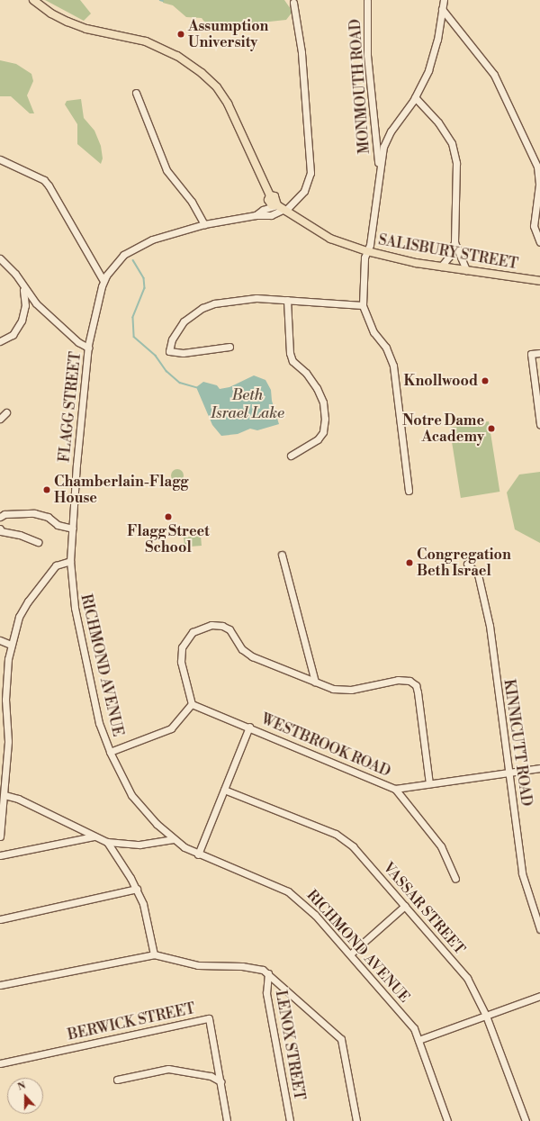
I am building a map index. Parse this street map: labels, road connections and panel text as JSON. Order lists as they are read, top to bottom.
{
  "streets": {
    "main road": ["SALISBURY STREET"],
    "street": [
      "MONMOUTH ROAD",
      "FLAGG STREET",
      "RICHMOND AVENUE",
      "KINNICUTT ROAD",
      "WESTBROOK ROAD",
      "VASSAR STREET",
      "BERWICK STREET",
      "LENOX STREET"
    ]
  },
  "crossings": [
    ["SALISBURY STREET", "FLAGG STREET"],
    ["FLAGG STREET", "RICHMOND AVENUE"],
    ["KINNICUTT ROAD", "WESTBROOK ROAD"]
  ],
  "water": ["Beth Israel Lake"],
  "places": [
    "Assumption University",
    "Knollwood",
    "Notre Dame Academy",
    "Chamberlain-Flagg House",
    "Flagg Street School",
    "Congregation Beth Israel"
  ],
  "north": "top"
}
